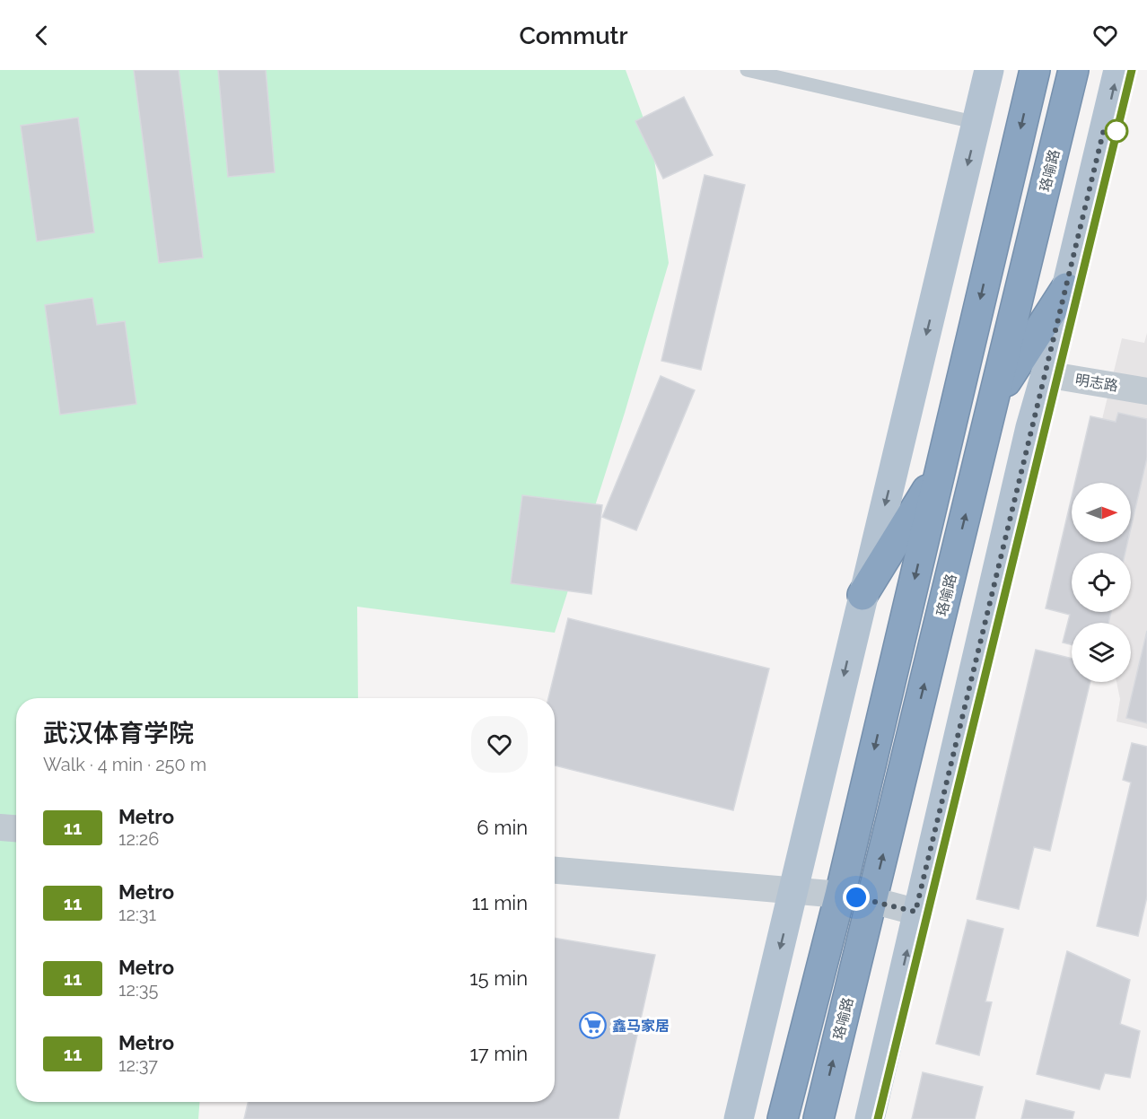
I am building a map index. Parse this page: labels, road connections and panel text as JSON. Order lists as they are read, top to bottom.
{
  "streets": {
    "highway": ["珞喻路"],
    "street": ["明志路"]
  },
  "places": {
    "supermarket": ["鑫马家居"]
  },
  "lines": ["metro line 11"],
  "north": "right",
  "page": {
    "header": "Commutr",
    "heading": ["武汉体育学院", "Walk · 4 min · 250 m"],
    "list": [
      {
        "mark": "11",
        "name": "Metro",
        "note": "12:26",
        "value": "6 min"
      },
      {
        "mark": "11",
        "name": "Metro",
        "note": "12:31",
        "value": "11 min"
      },
      {
        "mark": "11",
        "name": "Metro",
        "note": "12:35",
        "value": "15 min"
      },
      {
        "mark": "11",
        "name": "Metro",
        "note": "12:37",
        "value": "17 min"
      }
    ]
  }
}
